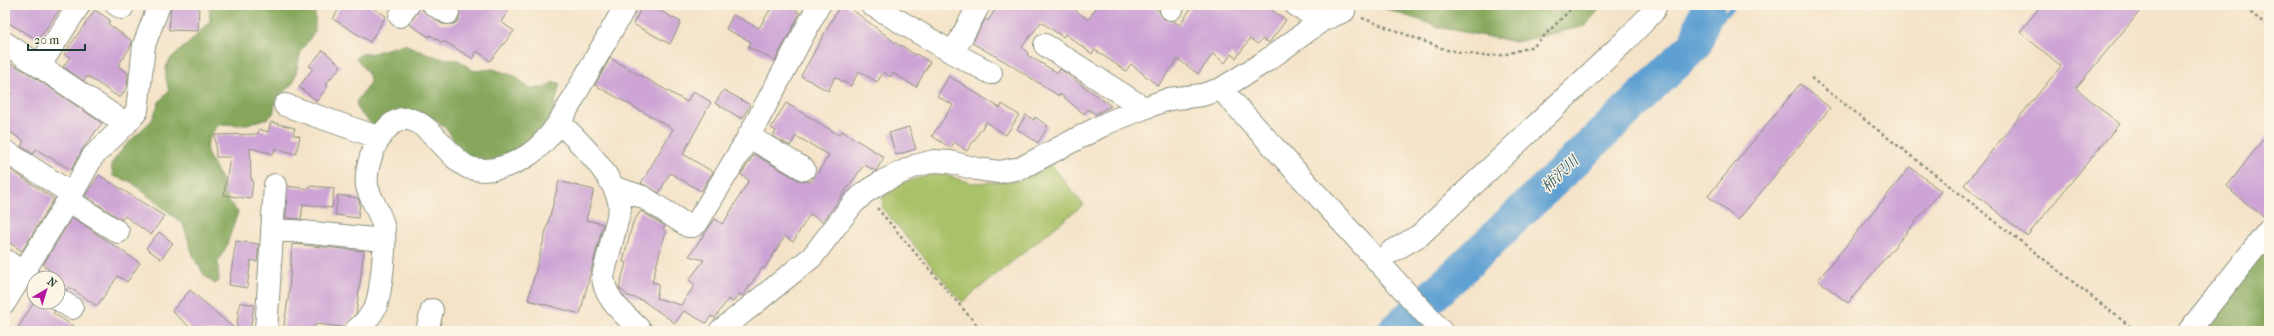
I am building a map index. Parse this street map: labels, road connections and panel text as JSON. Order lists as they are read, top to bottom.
{
  "water": ["柿沢川"],
  "scale_bar": "20 m",
  "north": "top right"
}
